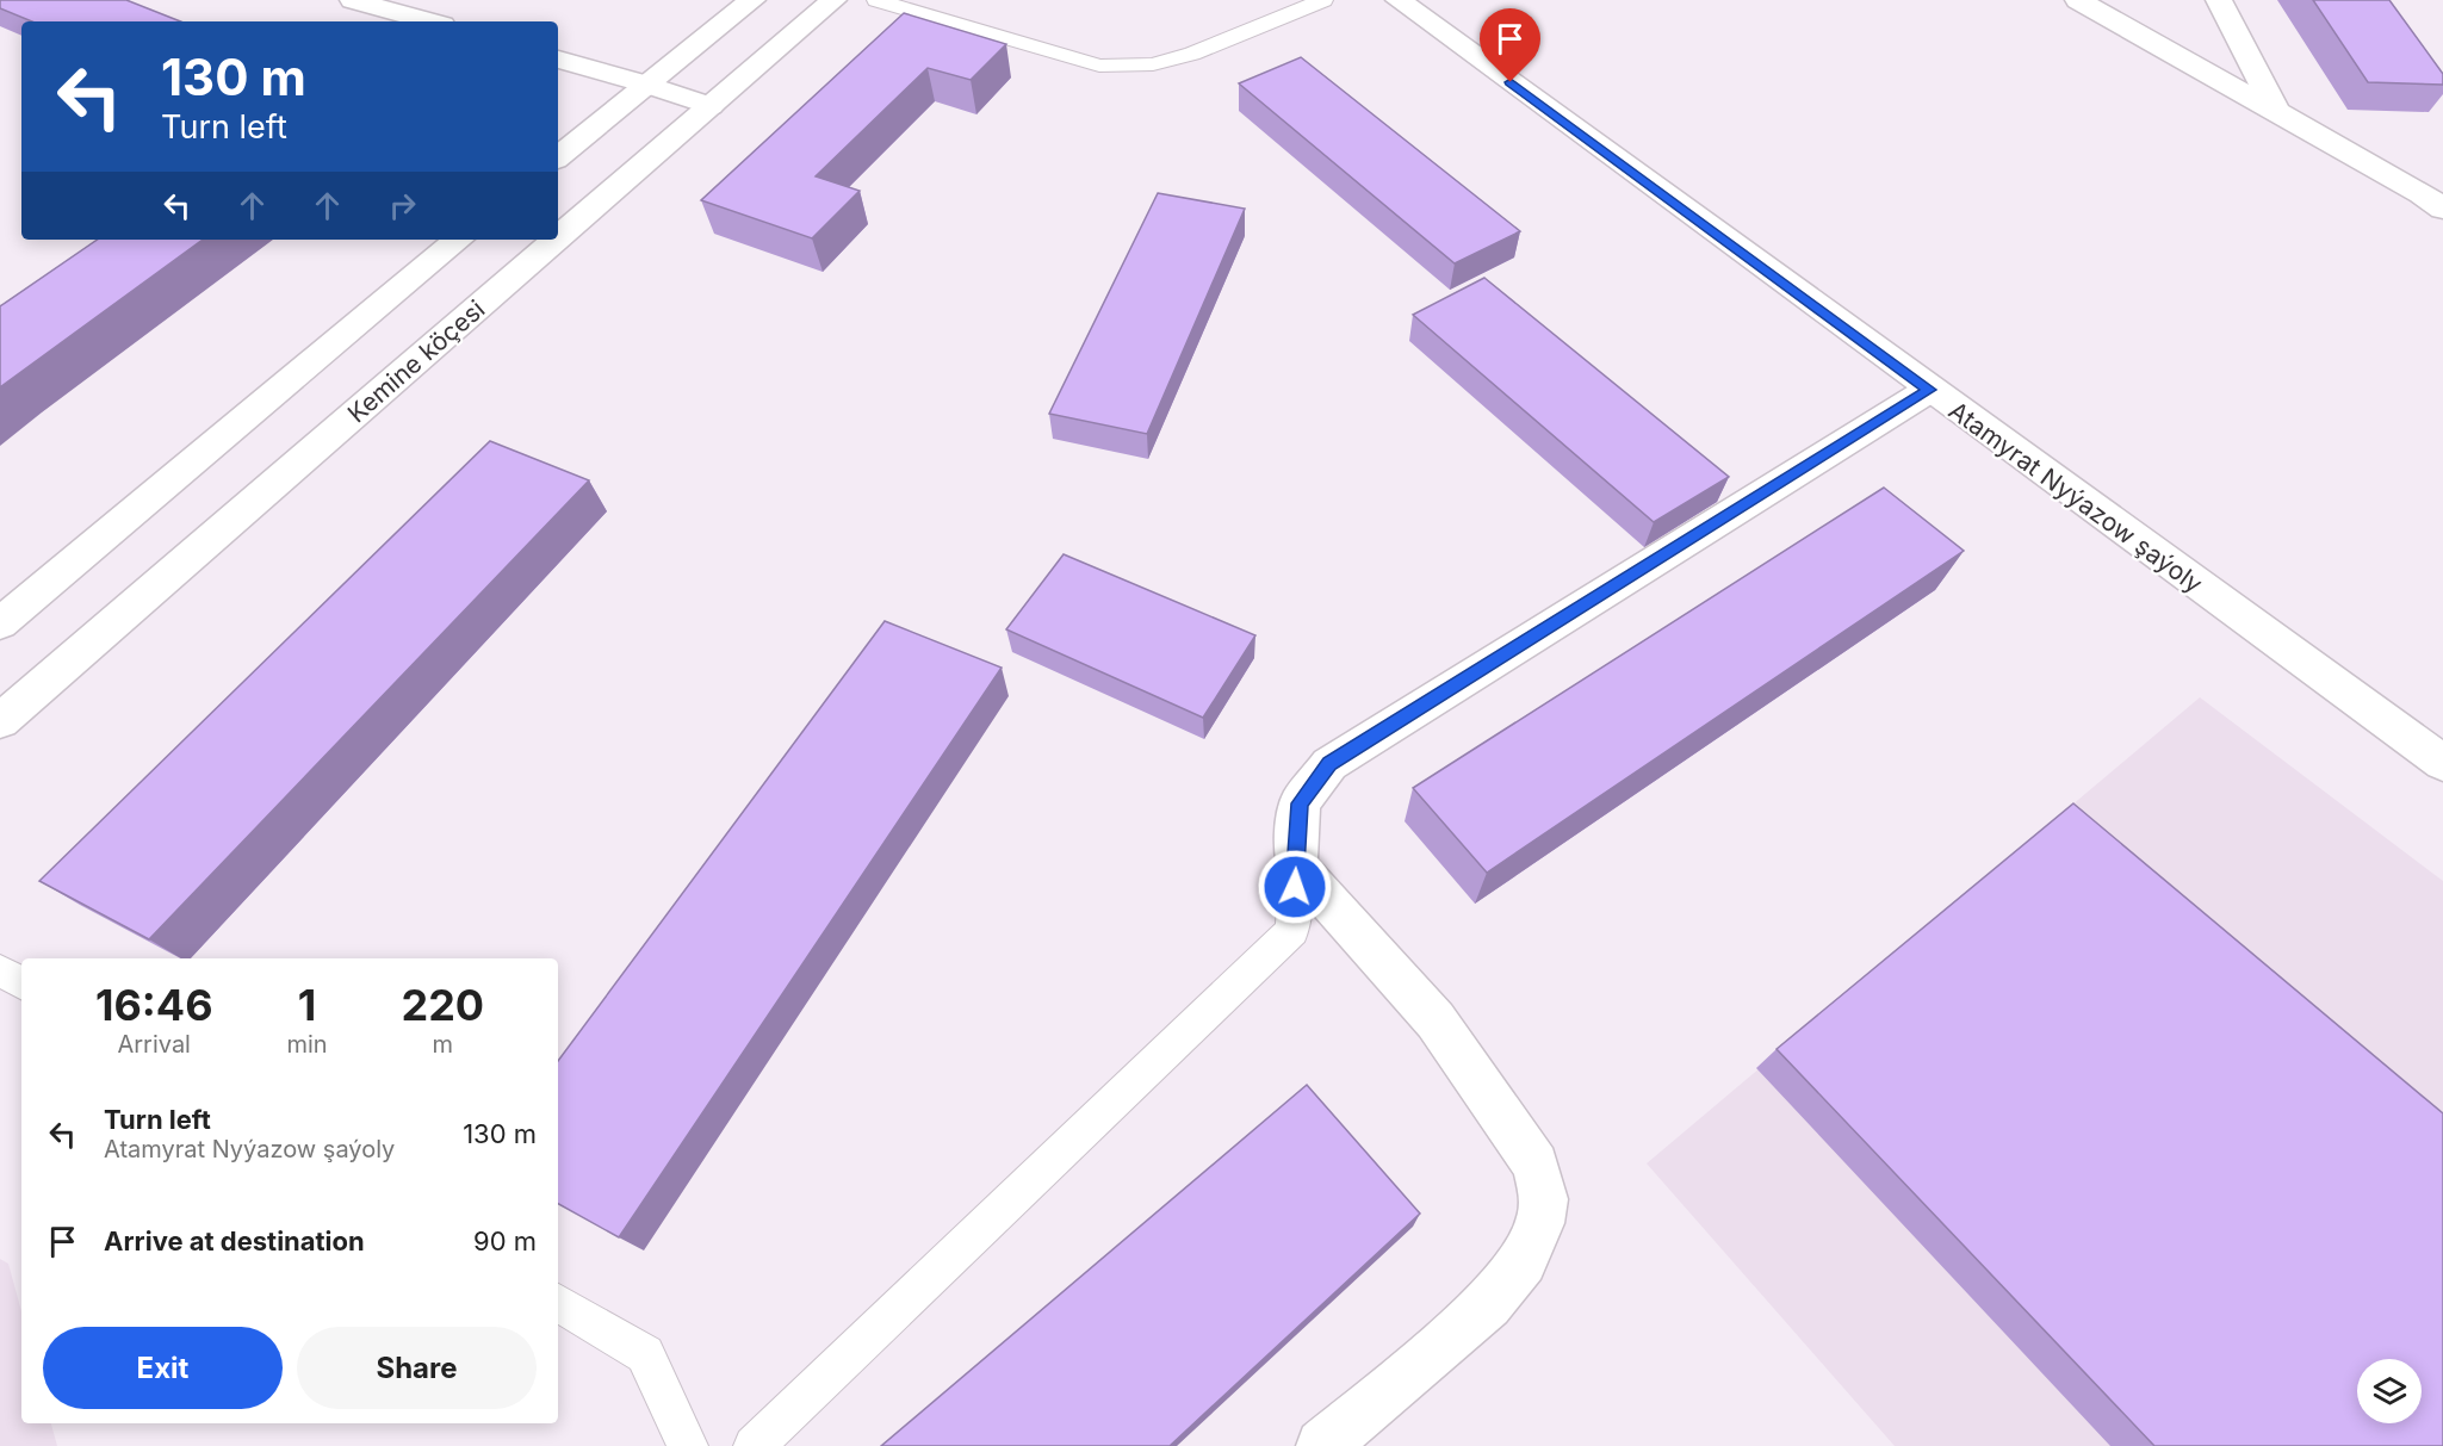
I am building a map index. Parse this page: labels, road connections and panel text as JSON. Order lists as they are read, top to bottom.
{
  "streets": {
    "street": ["Kemine köçesi", "Atamyrat Nyýazow şaýoly"]
  },
  "page": {
    "turn": ["130 m", "Turn left"],
    "eta": [
      "16:46",
      "Arrival",
      "1",
      "min",
      "220",
      "m"
    ],
    "list": [
      {
        "name": "Turn left",
        "note": "Atamyrat Nyýazow şaýoly",
        "value": "130 m"
      },
      {
        "name": "Arrive at destination",
        "value": "90 m"
      }
    ],
    "buttons": ["Exit", "Share"]
  }
}
